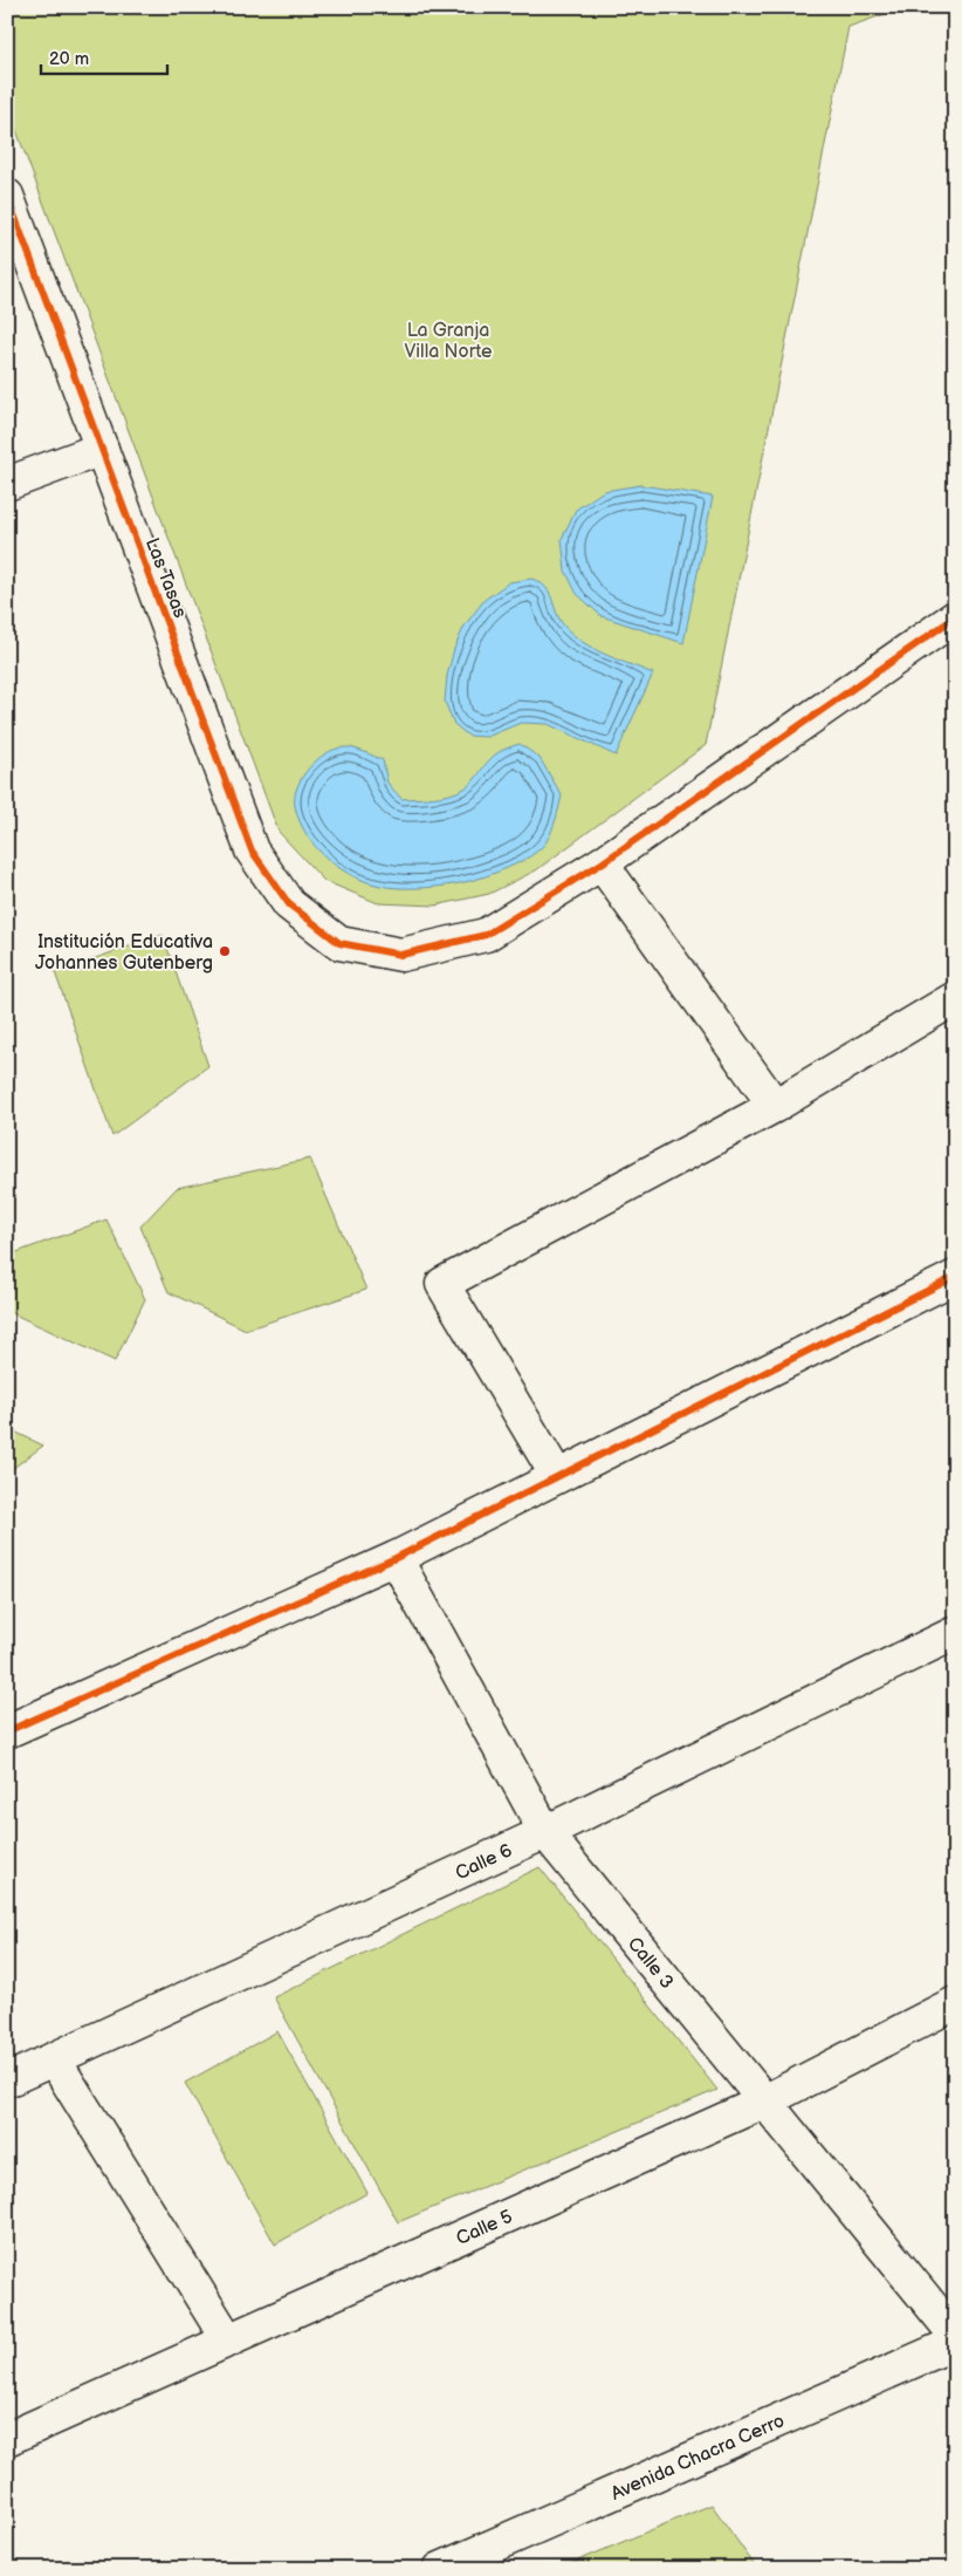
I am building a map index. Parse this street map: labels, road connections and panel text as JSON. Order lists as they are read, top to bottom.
{
  "streets": {
    "street": [
      "Las Tasas",
      "Calle 6",
      "Calle 3",
      "Calle 5",
      "Avenida Chacra Cerro"
    ]
  },
  "crossings": [
    ["Calle 6", "Calle 3"],
    ["Calle 3", "Calle 5"]
  ],
  "parks": ["La Granja Villa Norte"],
  "places": ["Institución Educativa Johannes Gutenberg"],
  "scale_bar": "20 m"
}
